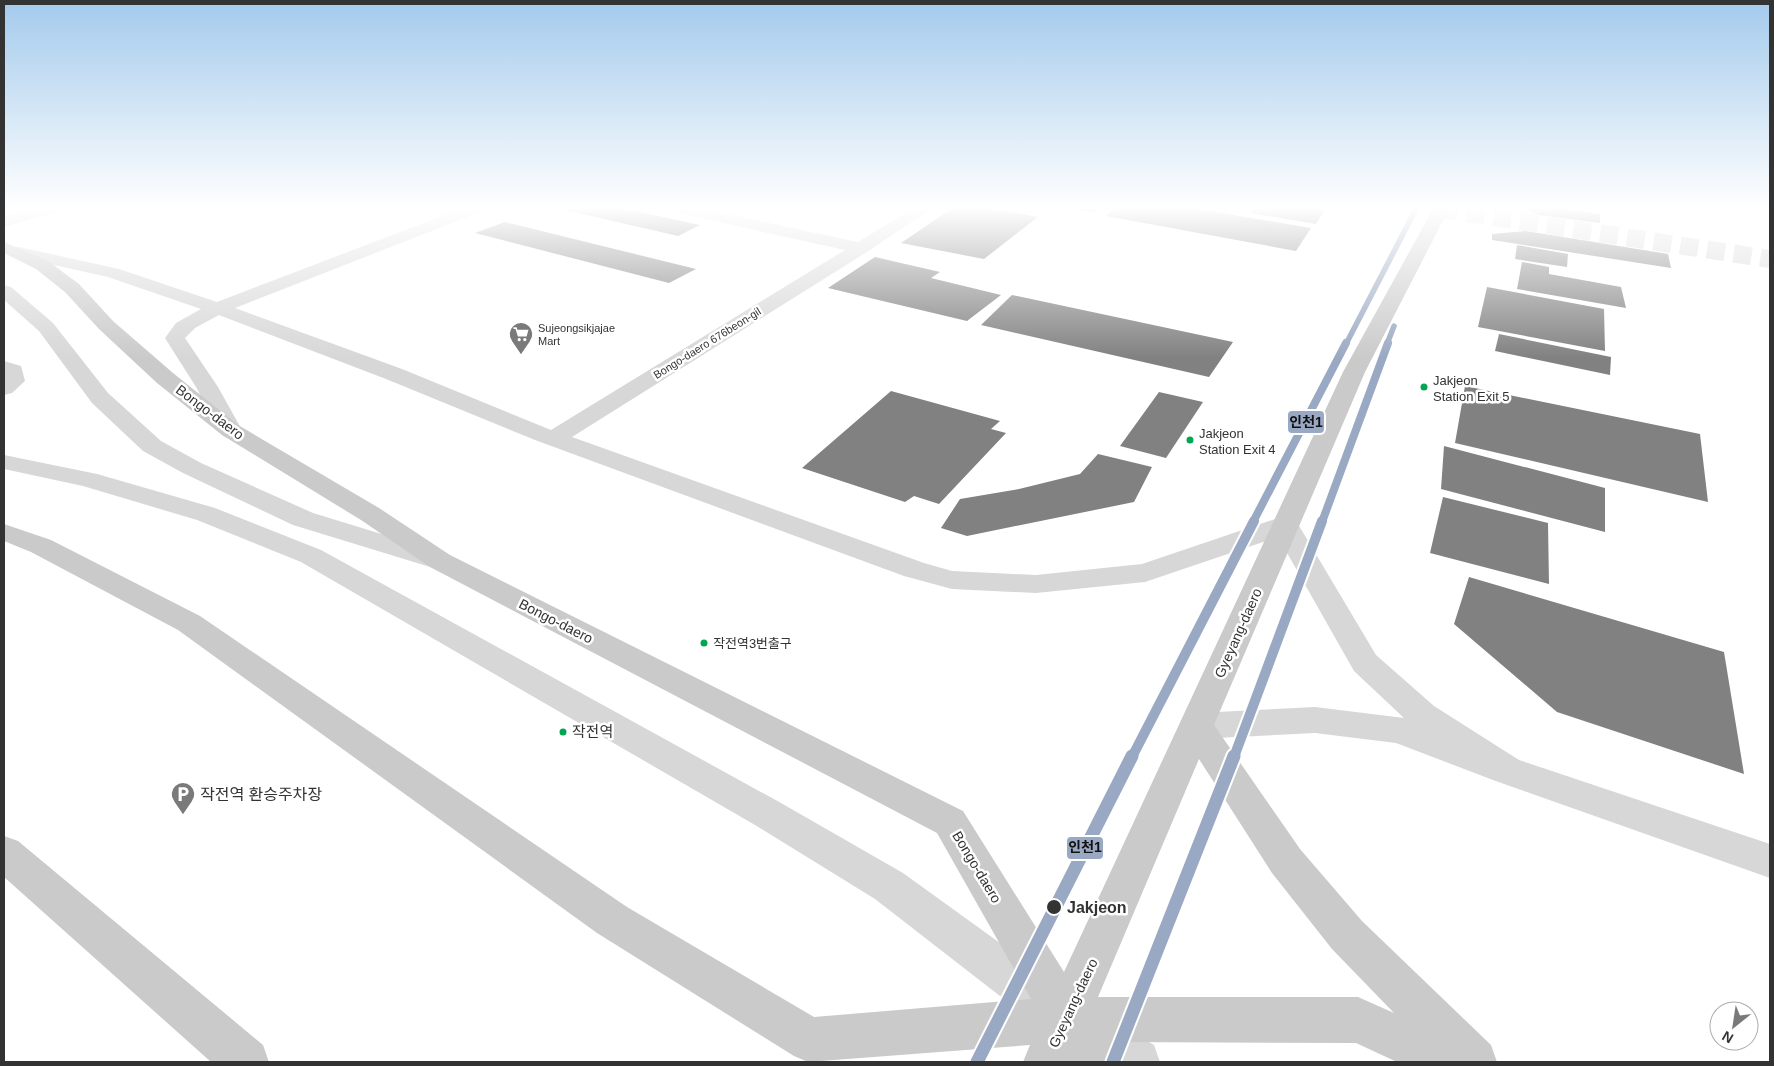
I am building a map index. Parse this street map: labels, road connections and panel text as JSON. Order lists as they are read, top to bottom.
{
  "streets": {
    "main road": ["Bongo-daero", "Gyeyang-daero"],
    "street": ["Bongo-daero 676beon-gil"]
  },
  "crossings": [
    ["Bongo-daero", "Gyeyang-daero"]
  ],
  "places": {
    "supermarket": ["Sujeongsikjajae Mart"],
    "other": [
      "Jakjeon Station Exit 5",
      "Jakjeon Station Exit 4",
      "작전역3번출구",
      "작전역",
      "Jakjeon"
    ],
    "parking": ["작전역 환승주차장"]
  },
  "lines": ["transit line 인천1"],
  "north": "bottom left"
}
